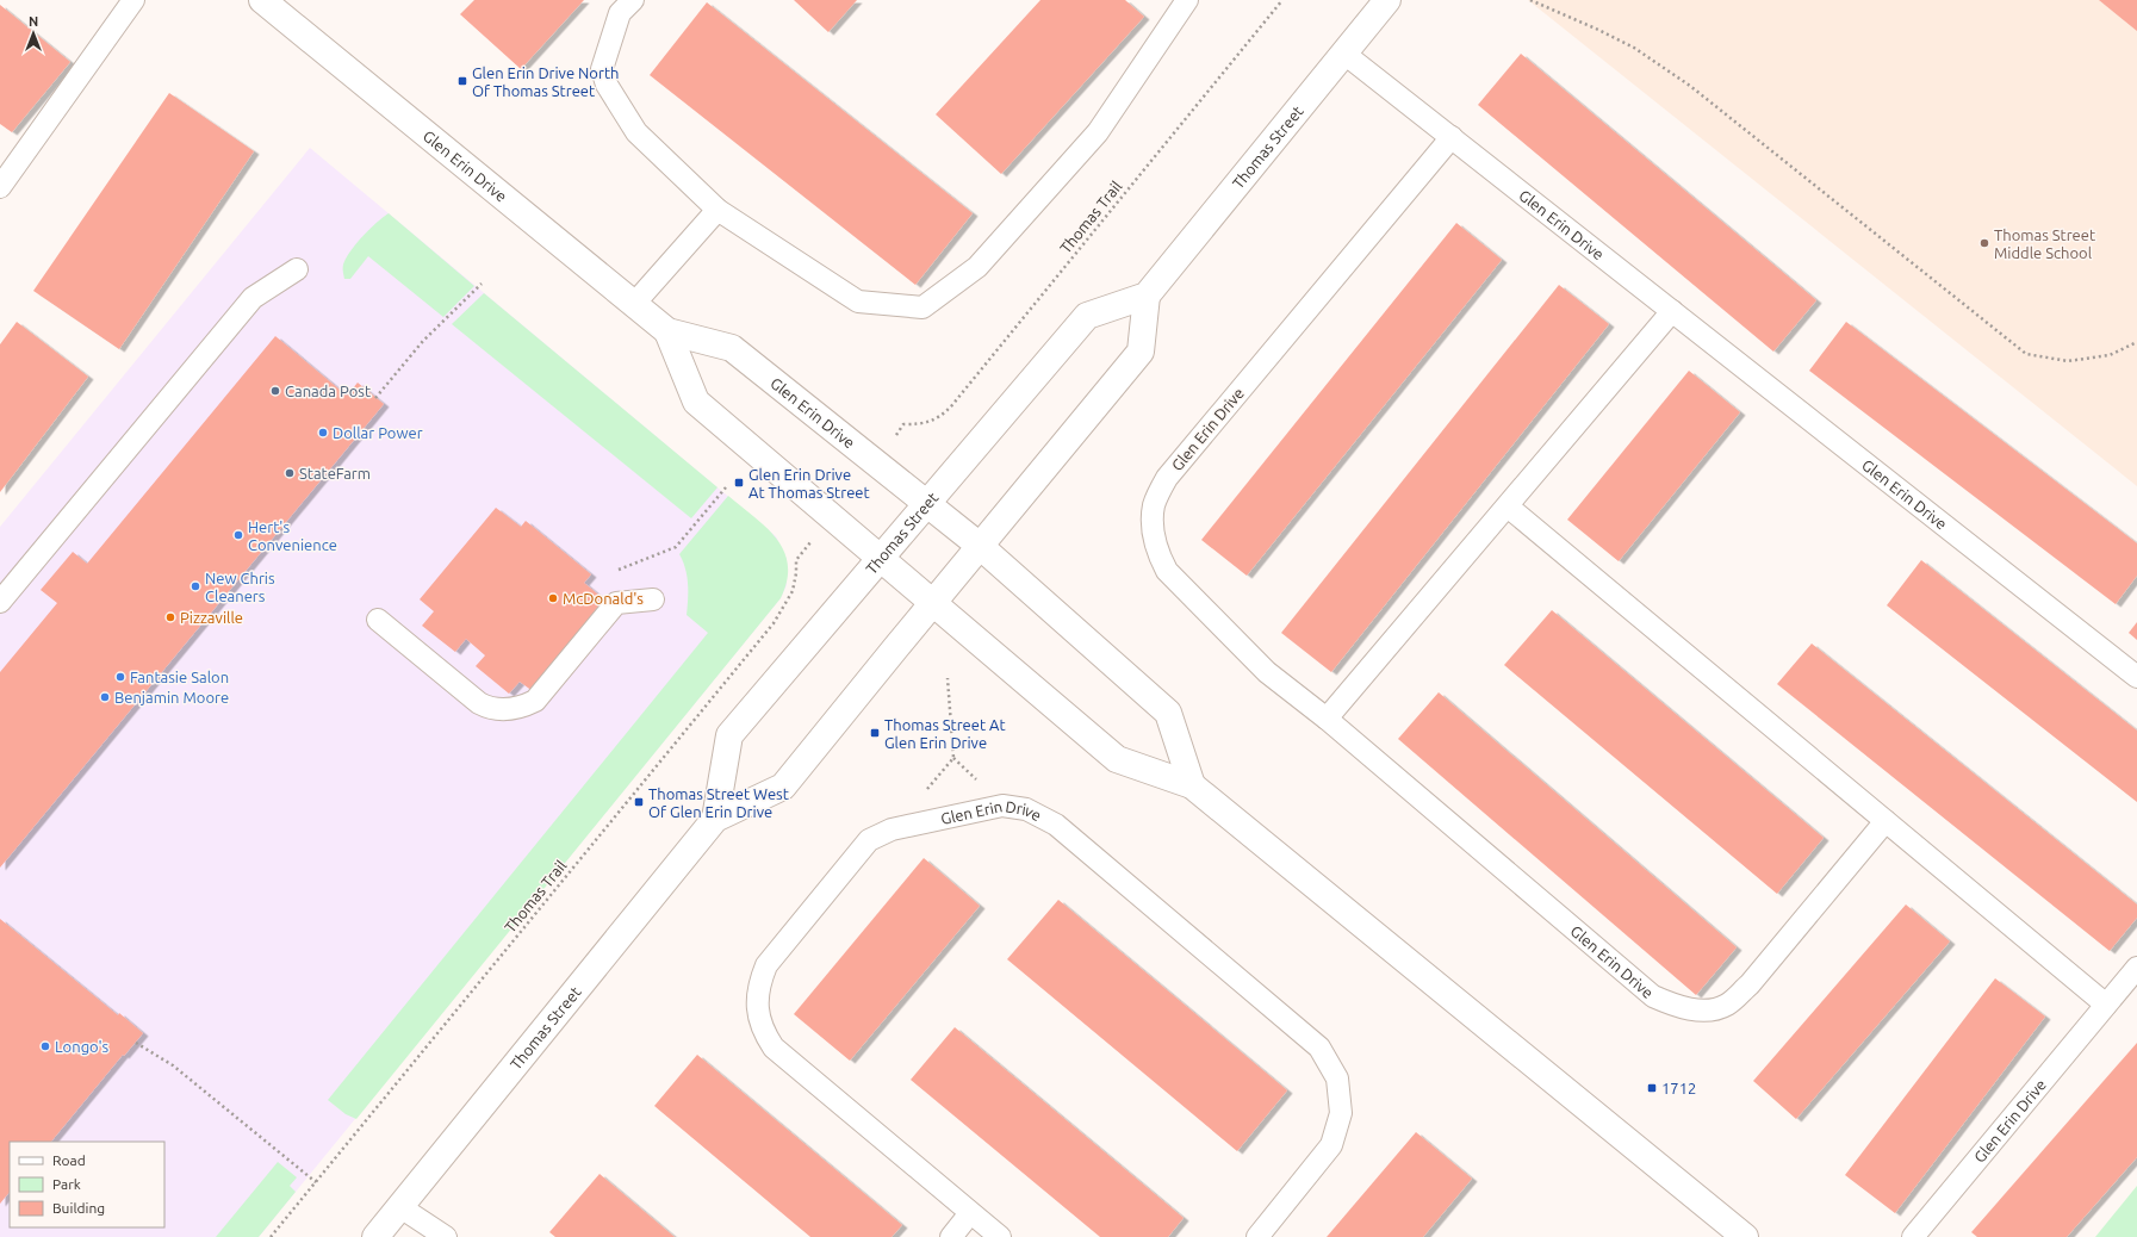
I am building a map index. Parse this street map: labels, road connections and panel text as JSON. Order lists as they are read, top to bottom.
{
  "streets": {
    "street": ["Thomas Street", "Glen Erin Drive"],
    "path": ["Thomas Trail"]
  },
  "crossings": [
    ["Thomas Street", "Glen Erin Drive"]
  ],
  "places": {
    "transit": [
      "Glen Erin Drive North Of Thomas Street",
      "Glen Erin Drive At Thomas Street",
      "Thomas Street At Glen Erin Drive",
      "Thomas Street West Of Glen Erin Drive",
      "1712"
    ],
    "other": [
      "Thomas Street Middle School",
      "Canada Post",
      "Dollar Power",
      "StateFarm",
      "Hert's Convenience",
      "New Chris Cleaners",
      "McDonald's",
      "Pizzaville",
      "Fantasie Salon",
      "Benjamin Moore",
      "Longo's"
    ]
  },
  "legend": ["Road", "Park", "Building"],
  "north": "top"
}
